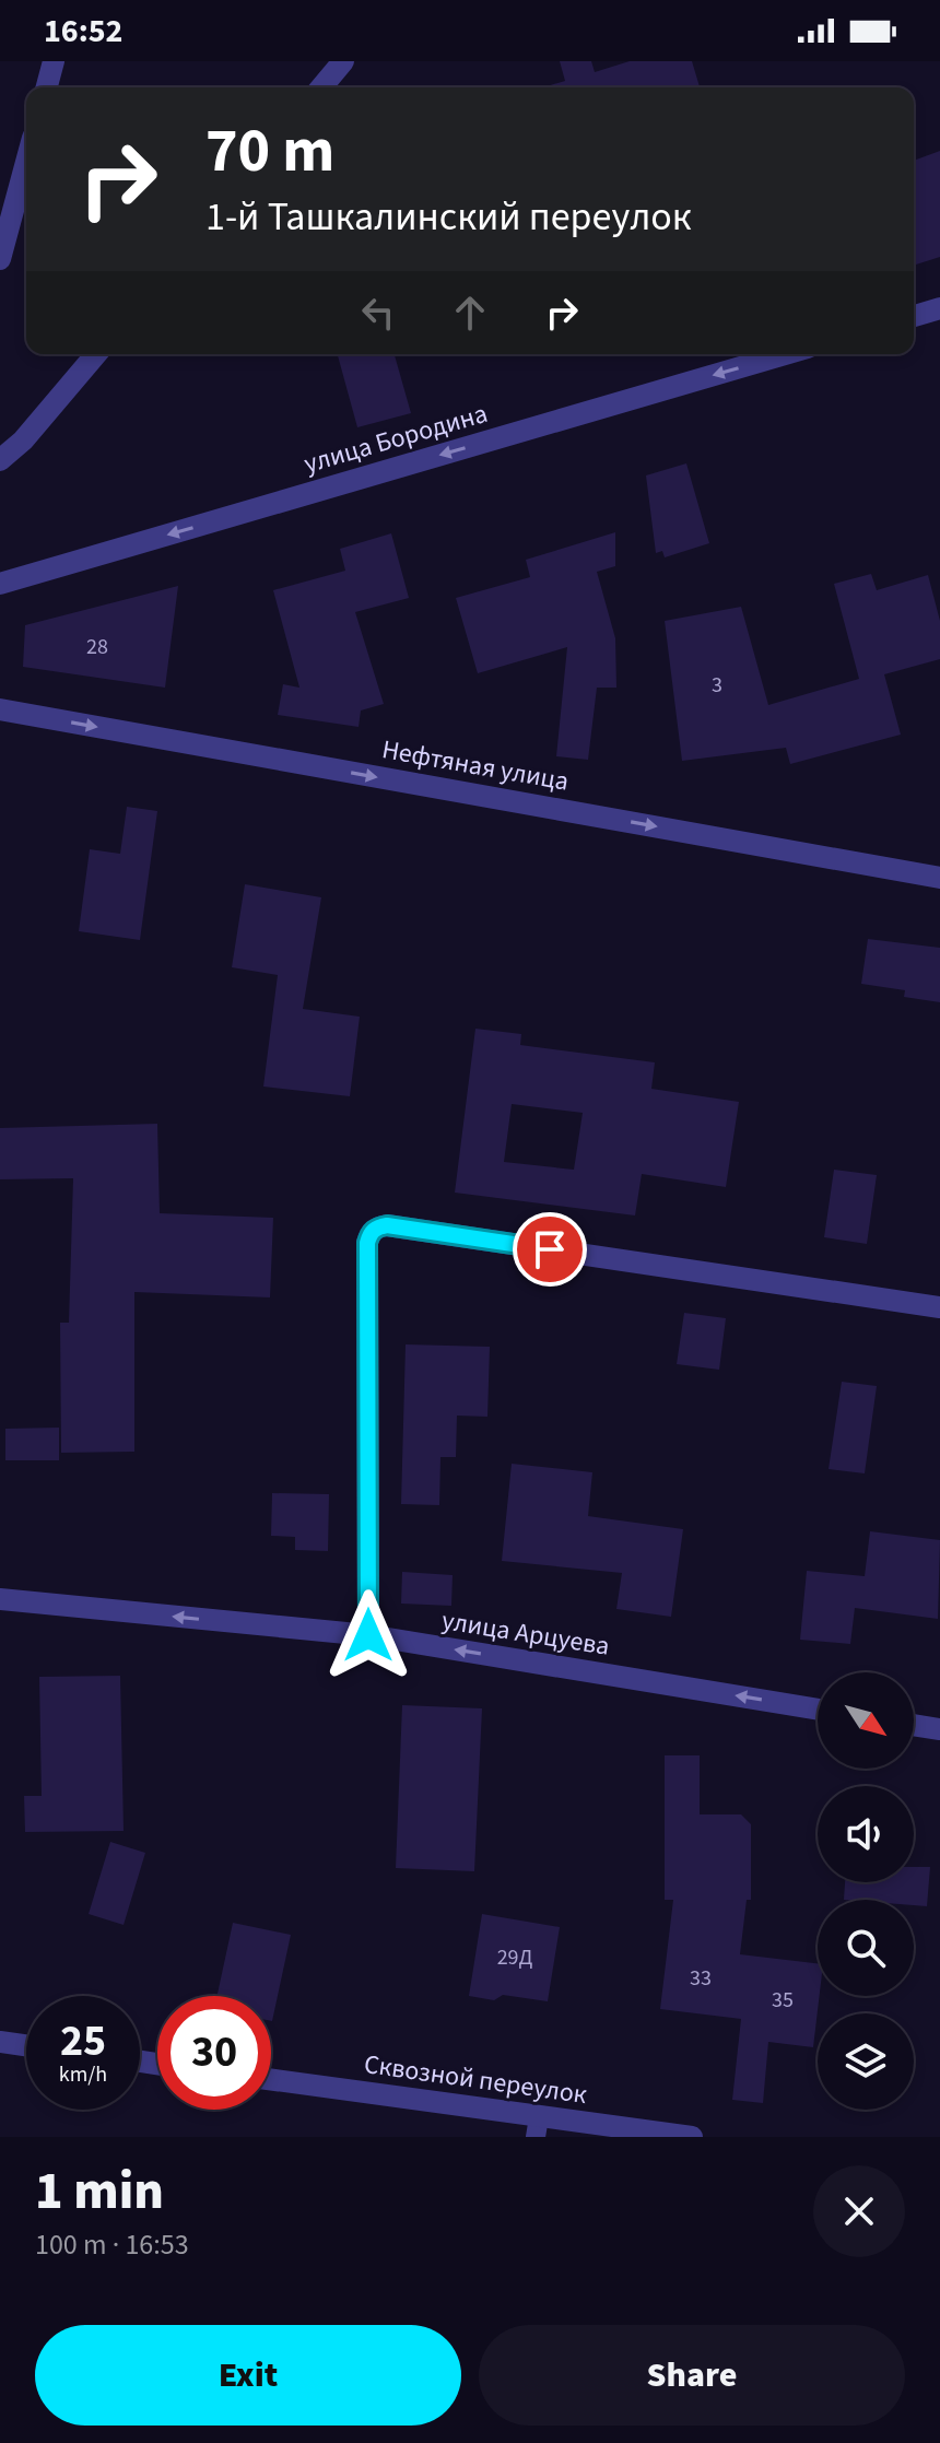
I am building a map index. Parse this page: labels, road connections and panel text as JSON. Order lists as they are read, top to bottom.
{
  "streets": {
    "street": [
      "улица Бородина",
      "Нефтяная улица",
      "улица Арцуева",
      "Сквозной переулок"
    ]
  },
  "one_way": ["улица Бородина", "Нефтяная улица", "улица Арцуева"],
  "house_numbers": [
    "28",
    "3",
    "29Д",
    "33",
    "35"
  ],
  "north": "bottom right",
  "page": {
    "status": "16:52",
    "turn": ["70 m", "1-й Ташкалинский переулок"],
    "speed": "25 km/h",
    "limit": "30",
    "heading": ["1 min", "100 m · 16:53"],
    "buttons": ["Exit", "Share"]
  }
}
